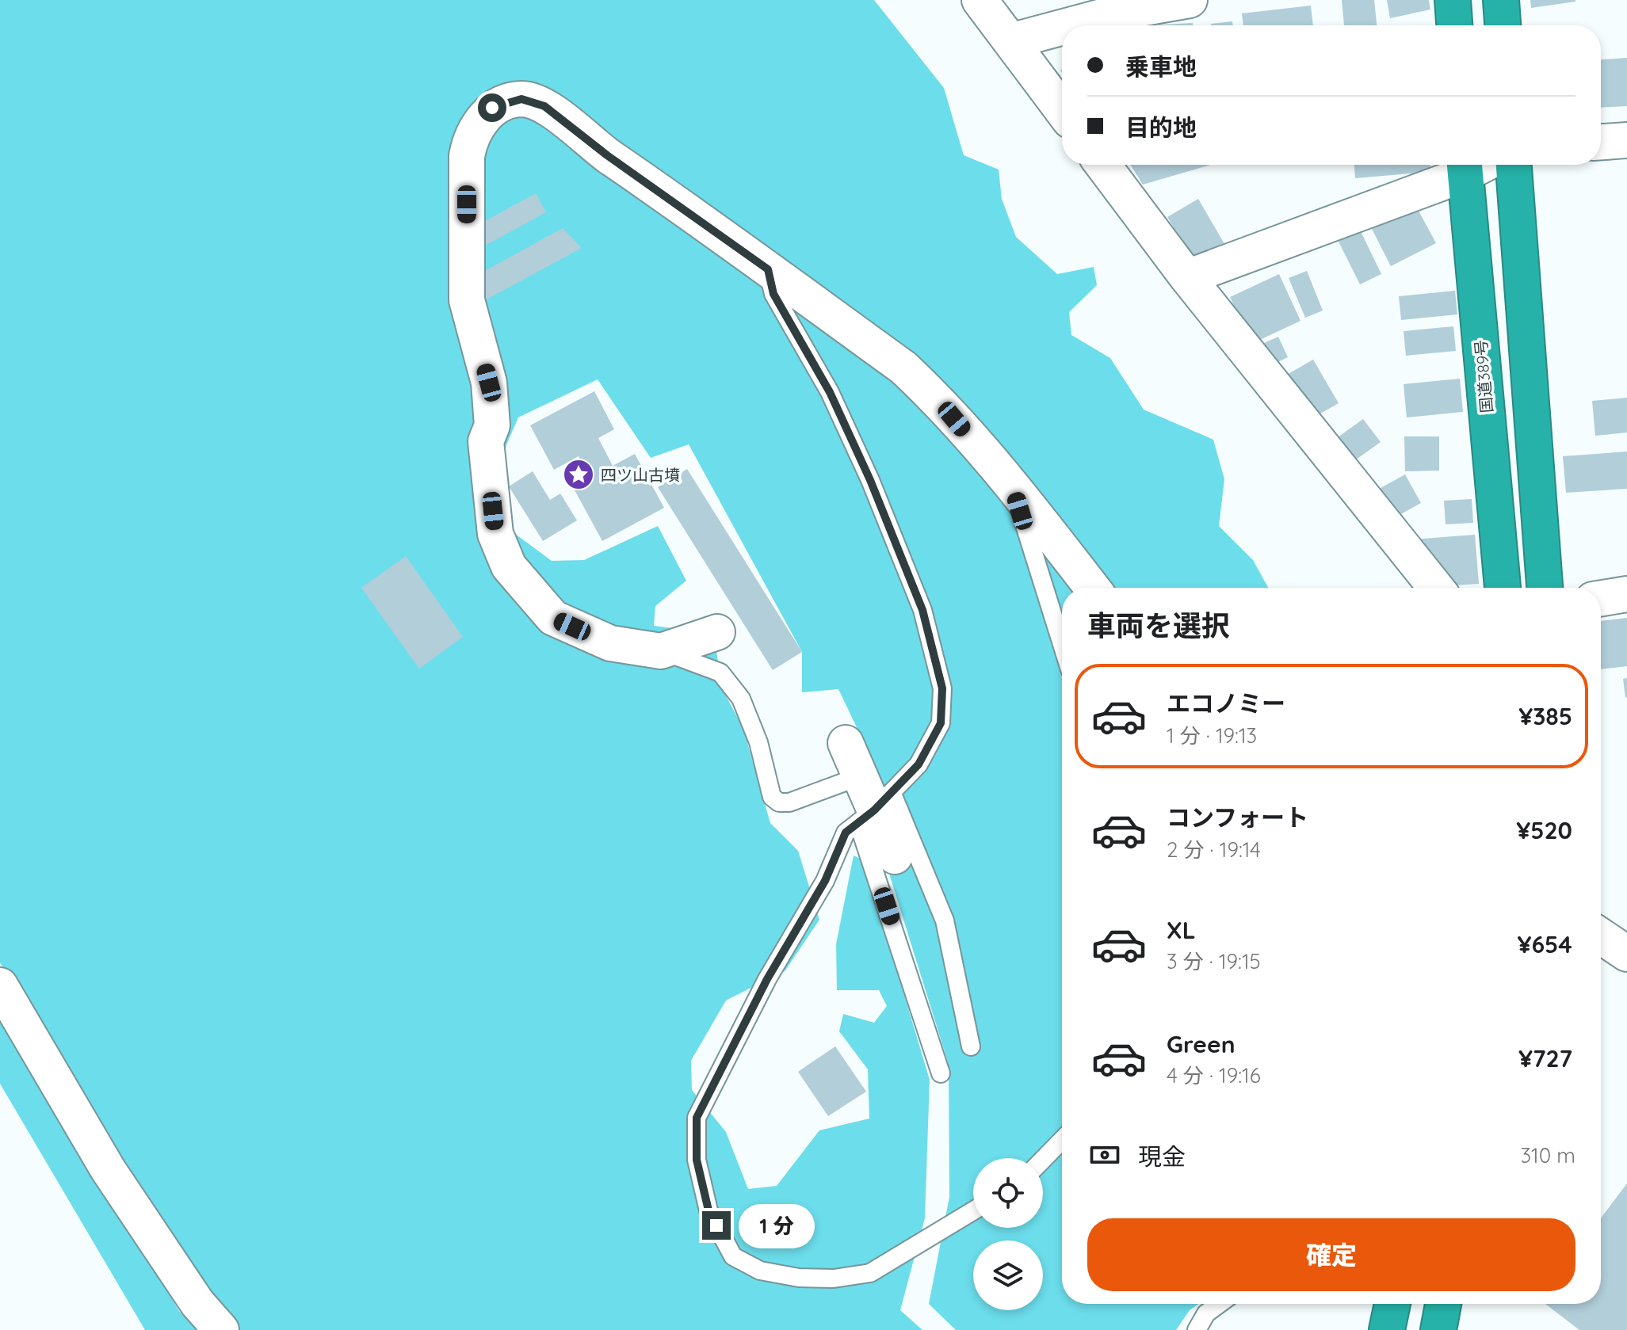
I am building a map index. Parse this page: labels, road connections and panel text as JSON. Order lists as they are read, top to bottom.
{
  "streets": {
    "highway": ["国道389号"]
  },
  "places": {
    "place": ["四ツ山古墳"]
  },
  "page": {
    "banner": ["乗車地", "目的地"],
    "heading": "車両を選択",
    "list": [
      {
        "name": "エコノミー",
        "note": "1 分 · 19:13",
        "value": "¥385"
      },
      {
        "name": "コンフォート",
        "note": "2 分 · 19:14",
        "value": "¥520"
      },
      {
        "name": "XL",
        "note": "3 分 · 19:15",
        "value": "¥654"
      },
      {
        "name": "Green",
        "note": "4 分 · 19:16",
        "value": "¥727"
      }
    ],
    "pay": ["現金", "310 m"],
    "bubble": "1 分",
    "buttons": "確定"
  }
}
